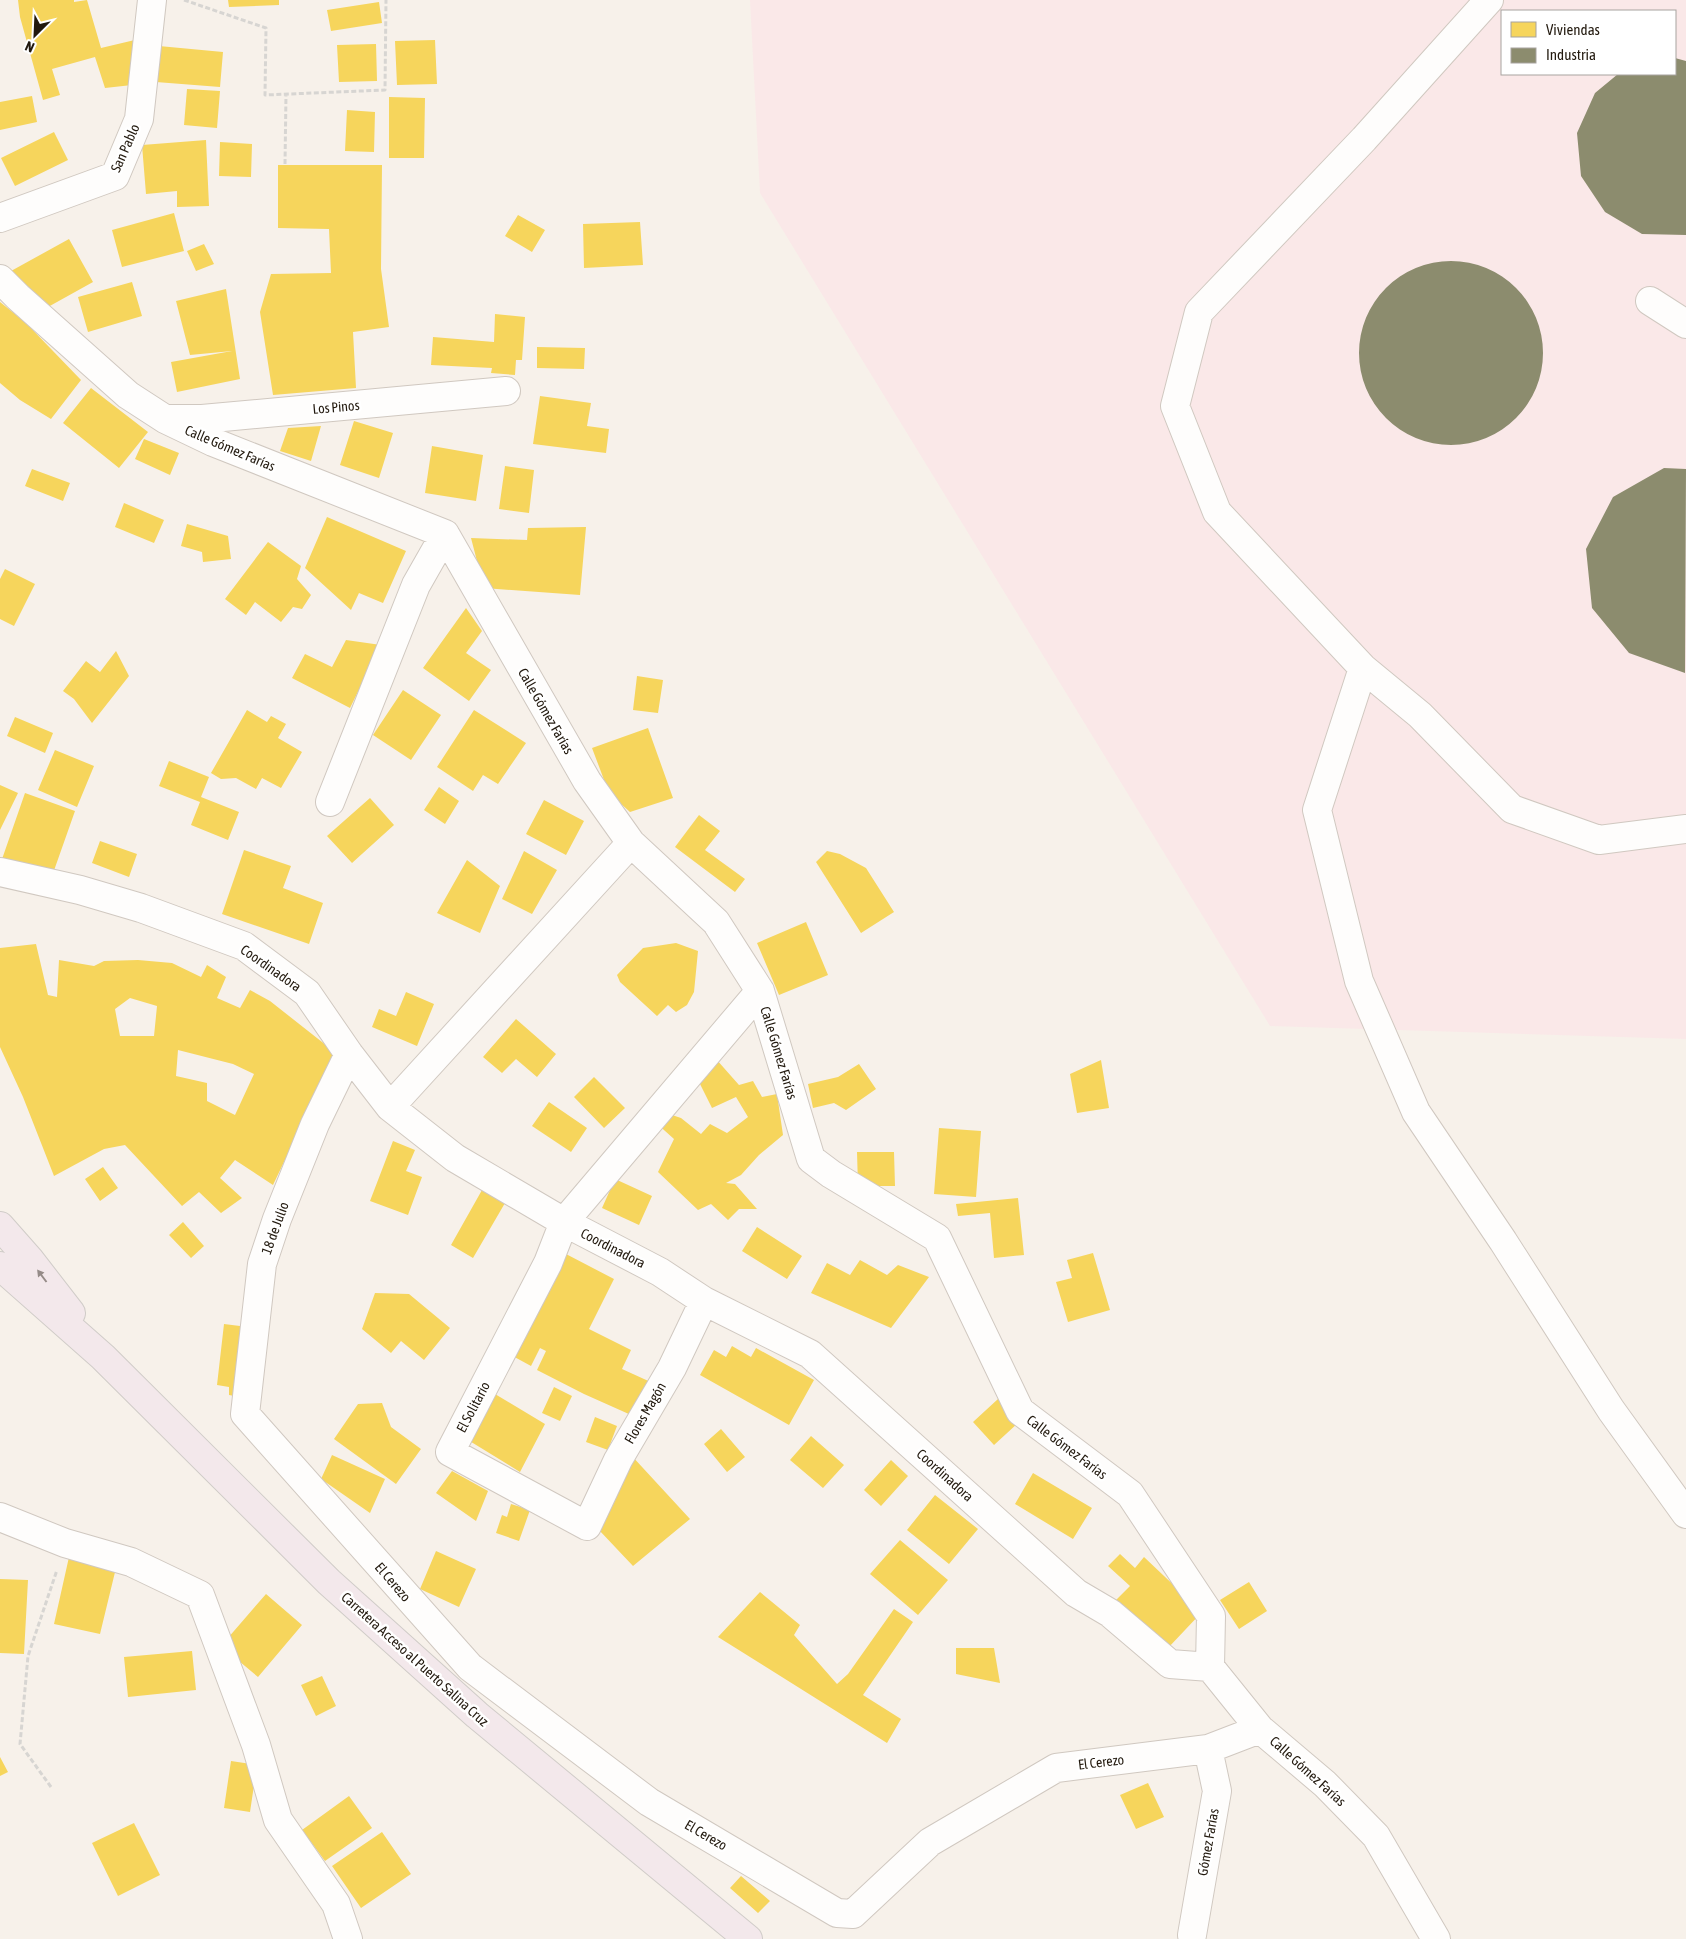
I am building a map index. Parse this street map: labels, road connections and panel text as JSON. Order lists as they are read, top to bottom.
{
  "streets": {
    "main road": ["Carretera Acceso al Puerto Salina Cruz"],
    "street": [
      "San Pablo",
      "Los Pinos",
      "Calle Gómez Farías",
      "Coordinadora",
      "18 de Julio",
      "El Solitario",
      "Flores Magón",
      "El Cerezo",
      "Gómez Farías"
    ]
  },
  "crossings": [
    ["Los Pinos", "Calle Gómez Farías"],
    ["Calle Gómez Farías", "Coordinadora"],
    ["Calle Gómez Farías", "El Cerezo"],
    ["Coordinadora", "18 de Julio"],
    ["Coordinadora", "El Solitario"],
    ["Coordinadora", "Flores Magón"],
    ["18 de Julio", "El Cerezo"],
    ["El Solitario", "Flores Magón"],
    ["El Cerezo", "Gómez Farías"]
  ],
  "legend": ["Viviendas", "Industria"],
  "north": "bottom left"
}
